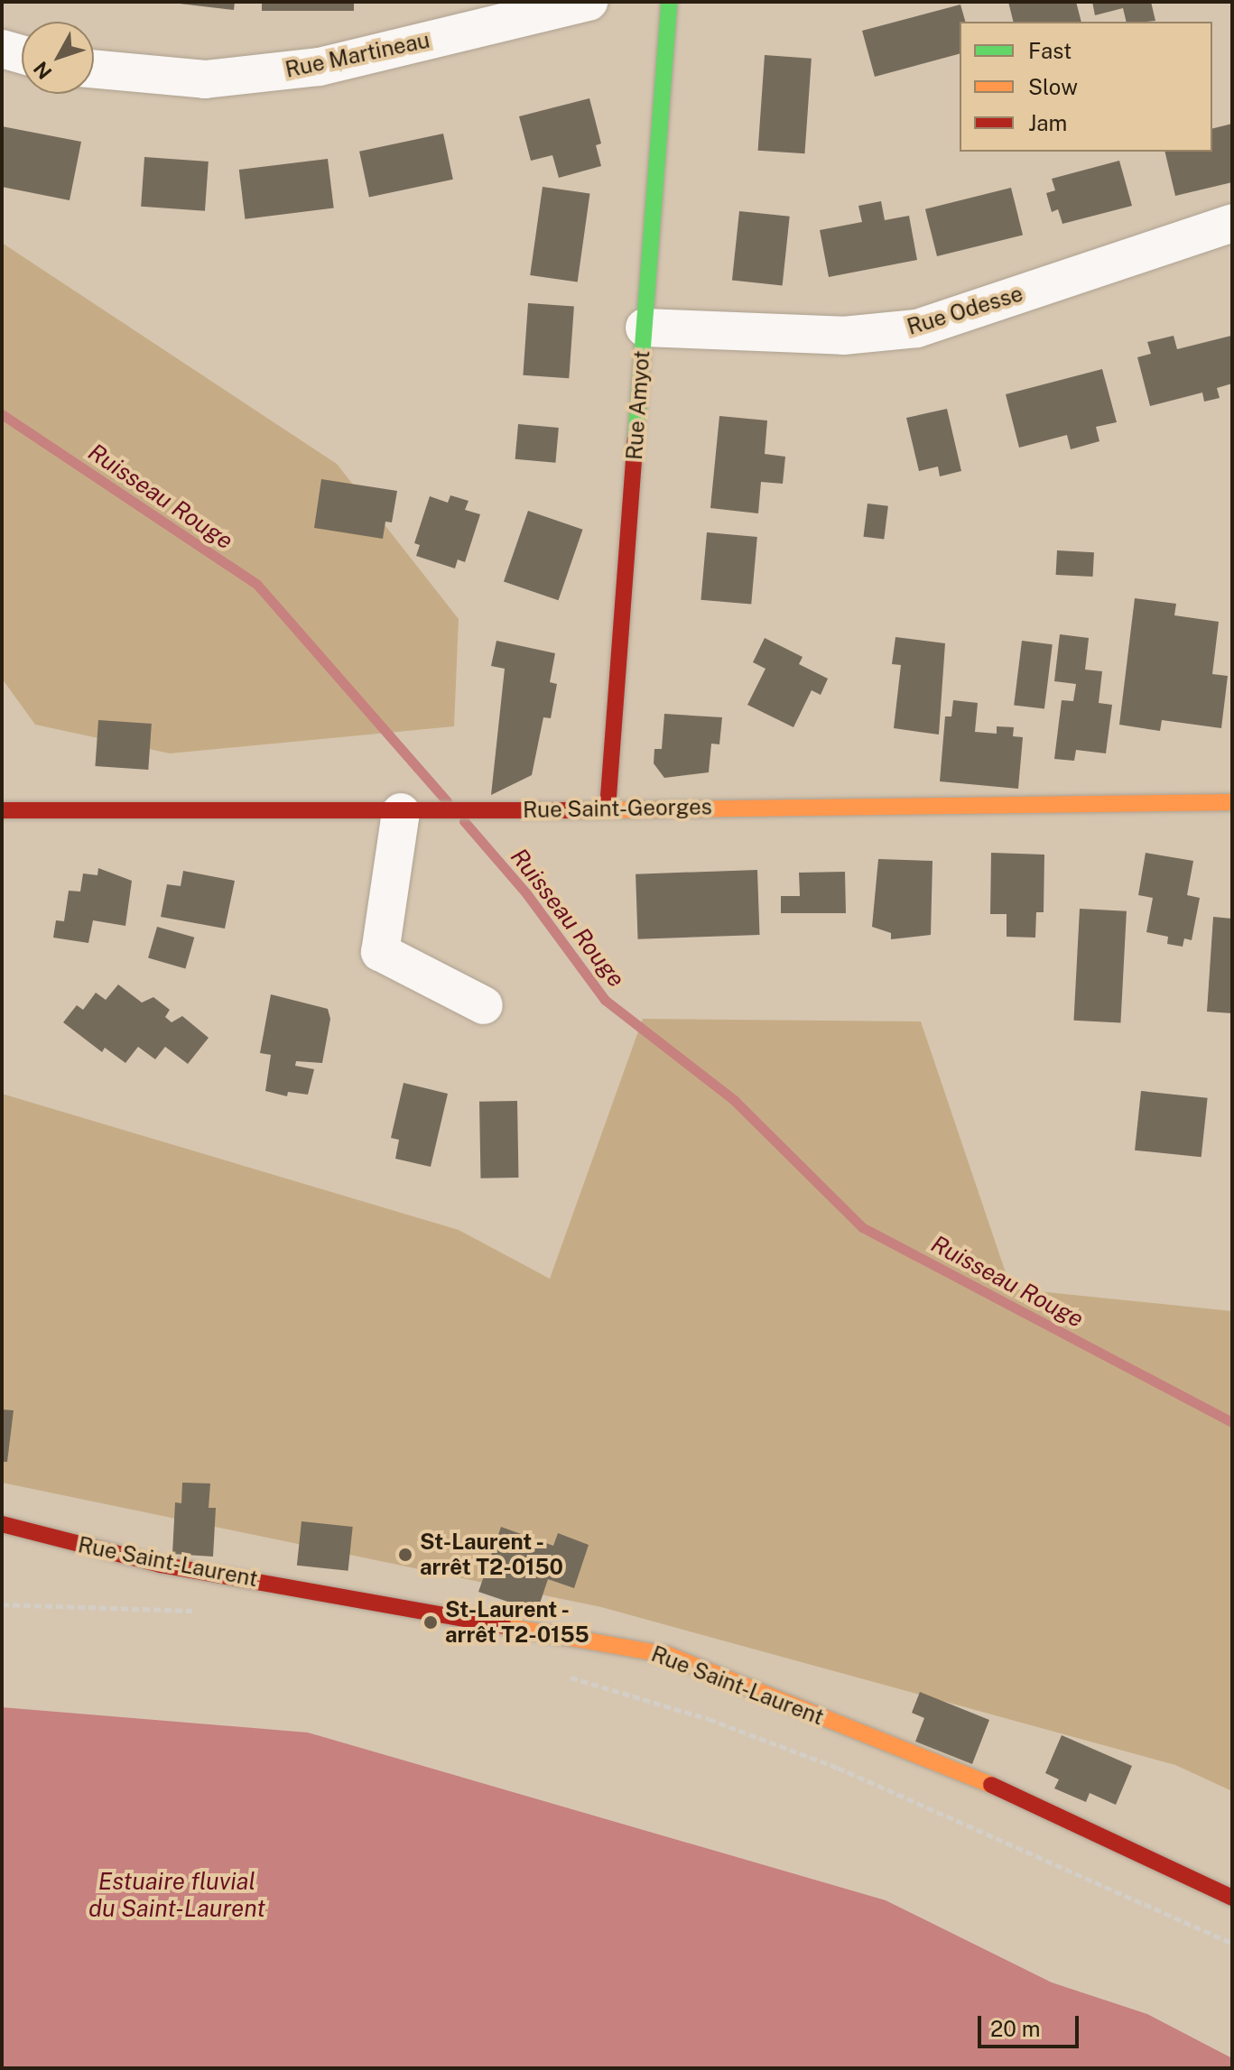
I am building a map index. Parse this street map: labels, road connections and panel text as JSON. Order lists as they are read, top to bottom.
{
  "streets": {
    "street": [
      "Rue Martineau",
      "Rue Odesse",
      "Rue Amyot",
      "Rue Saint-Georges",
      "Rue Saint-Laurent"
    ]
  },
  "crossings": [
    ["Rue Odesse", "Rue Amyot"],
    ["Rue Amyot", "Rue Saint-Georges"]
  ],
  "water": ["Ruisseau Rouge", "Estuaire fluvial du Saint-Laurent"],
  "places": ["St-Laurent - arrêt T2-0150", "St-Laurent - arrêt T2-0155"],
  "legend": ["Fast", "Slow", "Jam"],
  "scale_bar": "20 m",
  "north": "bottom left"
}
